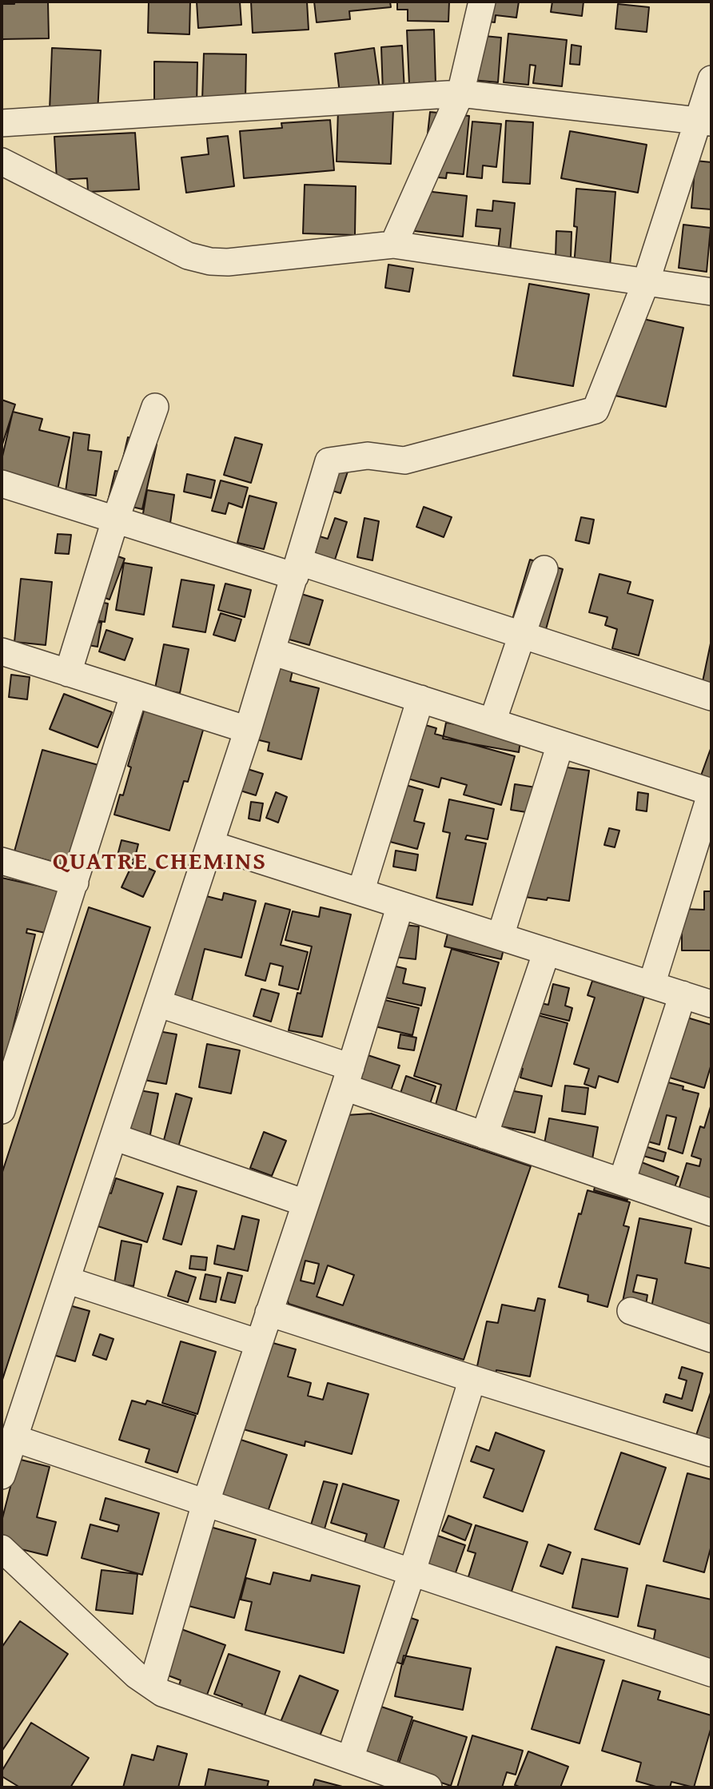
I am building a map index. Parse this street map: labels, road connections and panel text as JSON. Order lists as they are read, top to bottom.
{
  "districts": ["QUATRE CHEMINS"]
}
